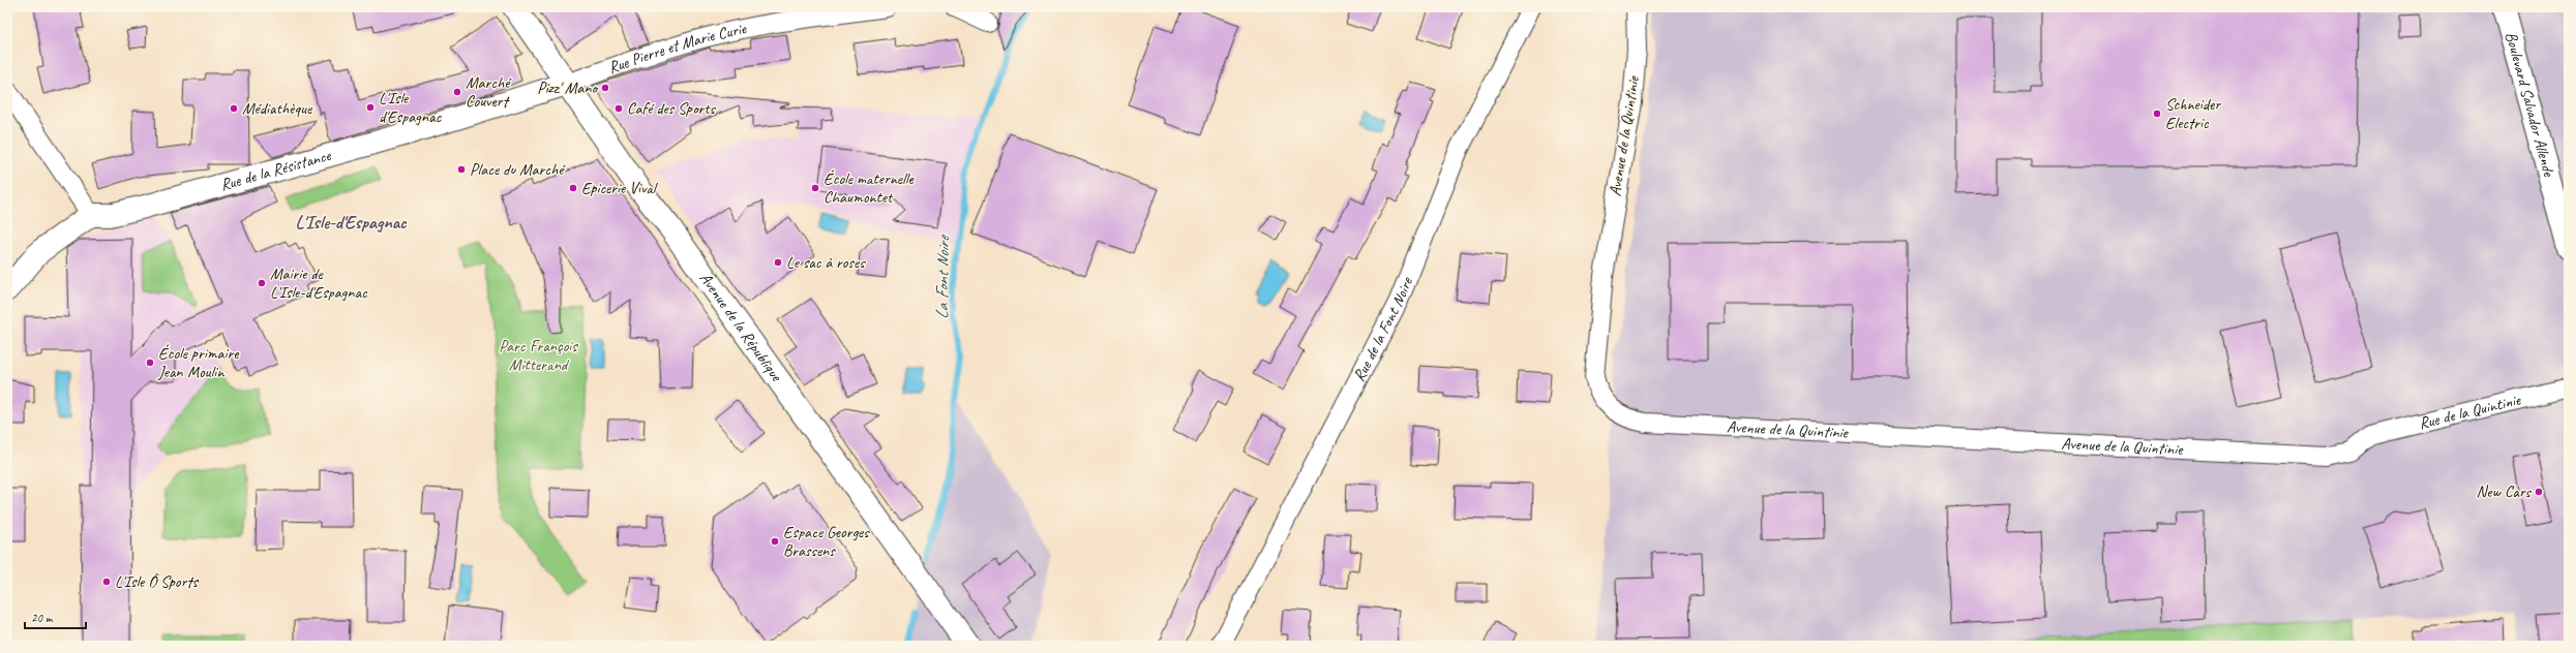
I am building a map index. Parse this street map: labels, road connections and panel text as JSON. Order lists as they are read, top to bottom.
{
  "streets": {
    "street": [
      "Rue Pierre et Marie Curie",
      "Boulevard Salvador Allende",
      "Avenue de la Quintinie",
      "Rue de la Résistance",
      "Avenue de la République",
      "Rue de la Font Noire",
      "Rue de la Quintinie"
    ]
  },
  "crossings": [
    ["Rue Pierre et Marie Curie", "Rue de la Résistance"],
    ["Rue Pierre et Marie Curie", "Avenue de la République"],
    ["Avenue de la Quintinie", "Rue de la Quintinie"],
    ["Rue de la Résistance", "Avenue de la République"]
  ],
  "districts": ["L'Isle-d'Espagnac"],
  "water": ["La Font Noire"],
  "parks": ["Parc François Mitterand"],
  "places": [
    "Pizz' Mano",
    "Marché Couvert",
    "L'Isle d'Espagnac",
    "Médiathèque",
    "Café des Sports",
    "Schneider Electric",
    "Place du Marché",
    "Epicerie Vival",
    "École maternelle Chaumontet",
    "Le sac à roses",
    "Mairie de L'Isle-d'Espagnac",
    "École primaire Jean Moulin",
    "New Cars",
    "Espace Georges Brassens",
    "L'Isle Ô Sports"
  ],
  "scale_bar": "20 m"
}
